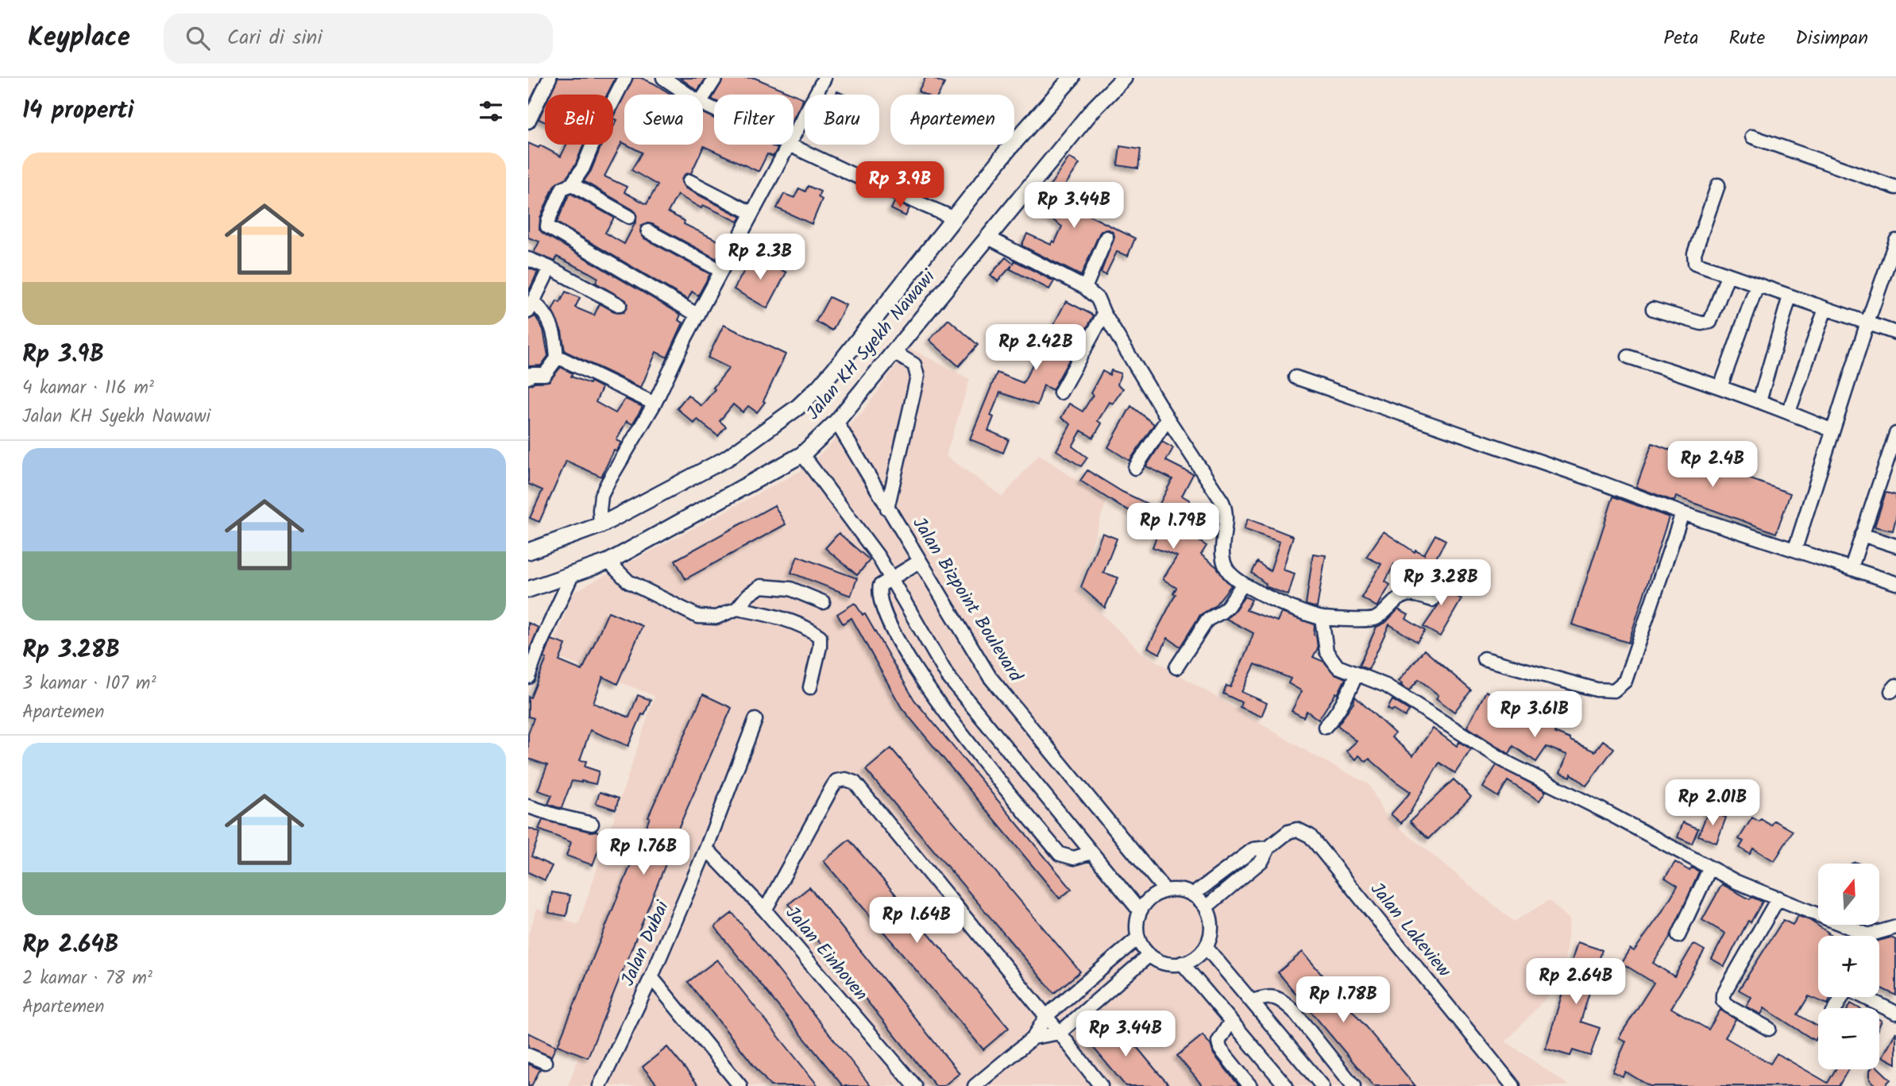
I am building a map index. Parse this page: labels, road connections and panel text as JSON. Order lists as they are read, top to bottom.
{
  "streets": {
    "main road": ["Jalan KH Syekh Nawawi"],
    "street": [
      "Jalan Bizpoint Boulevard",
      "Jalan Lakeview",
      "Jalan Dubai",
      "Jalan Einhoven"
    ]
  },
  "crossings": [
    ["Jalan KH Syekh Nawawi", "Jalan Bizpoint Boulevard"],
    ["Jalan Dubai", "Jalan Einhoven"]
  ],
  "north": "top",
  "page": {
    "header": "Keyplace",
    "search": "Cari di sini",
    "nav": ["Peta", "Rute", "Disimpan"],
    "heading": "14 properti",
    "chip": [
      "Beli",
      "Sewa",
      "Filter",
      "Baru",
      "Apartemen"
    ],
    "list": [
      {
        "name": "Rp 3.9B",
        "note": "4 kamar · 116 m² · Jalan KH Syekh Nawawi"
      },
      {
        "name": "Rp 3.28B",
        "note": "3 kamar · 107 m² · Apartemen"
      },
      {
        "name": "Rp 2.64B",
        "note": "2 kamar · 78 m² · Apartemen"
      }
    ],
    "price": [
      "Rp 3.9B",
      "Rp 3.44B",
      "Rp 2.3B",
      "Rp 2.42B",
      "Rp 2.4B",
      "Rp 1.79B",
      "Rp 3.28B",
      "Rp 3.61B",
      "Rp 2.01B",
      "Rp 1.76B",
      "Rp 1.64B",
      "Rp 2.64B",
      "Rp 1.78B",
      "Rp 3.44B"
    ],
    "map_buttons": ["+", "−"]
  }
}
